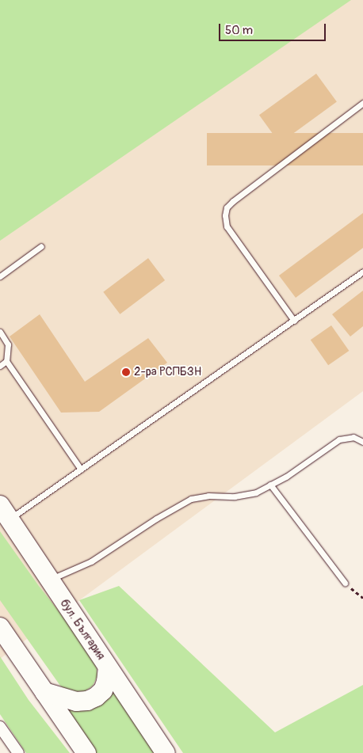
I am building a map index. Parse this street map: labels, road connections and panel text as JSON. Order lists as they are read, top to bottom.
{
  "streets": {
    "highway": ["бул. България"]
  },
  "places": ["2-ра РСПБЗН"],
  "scale_bar": "50 m"
}
